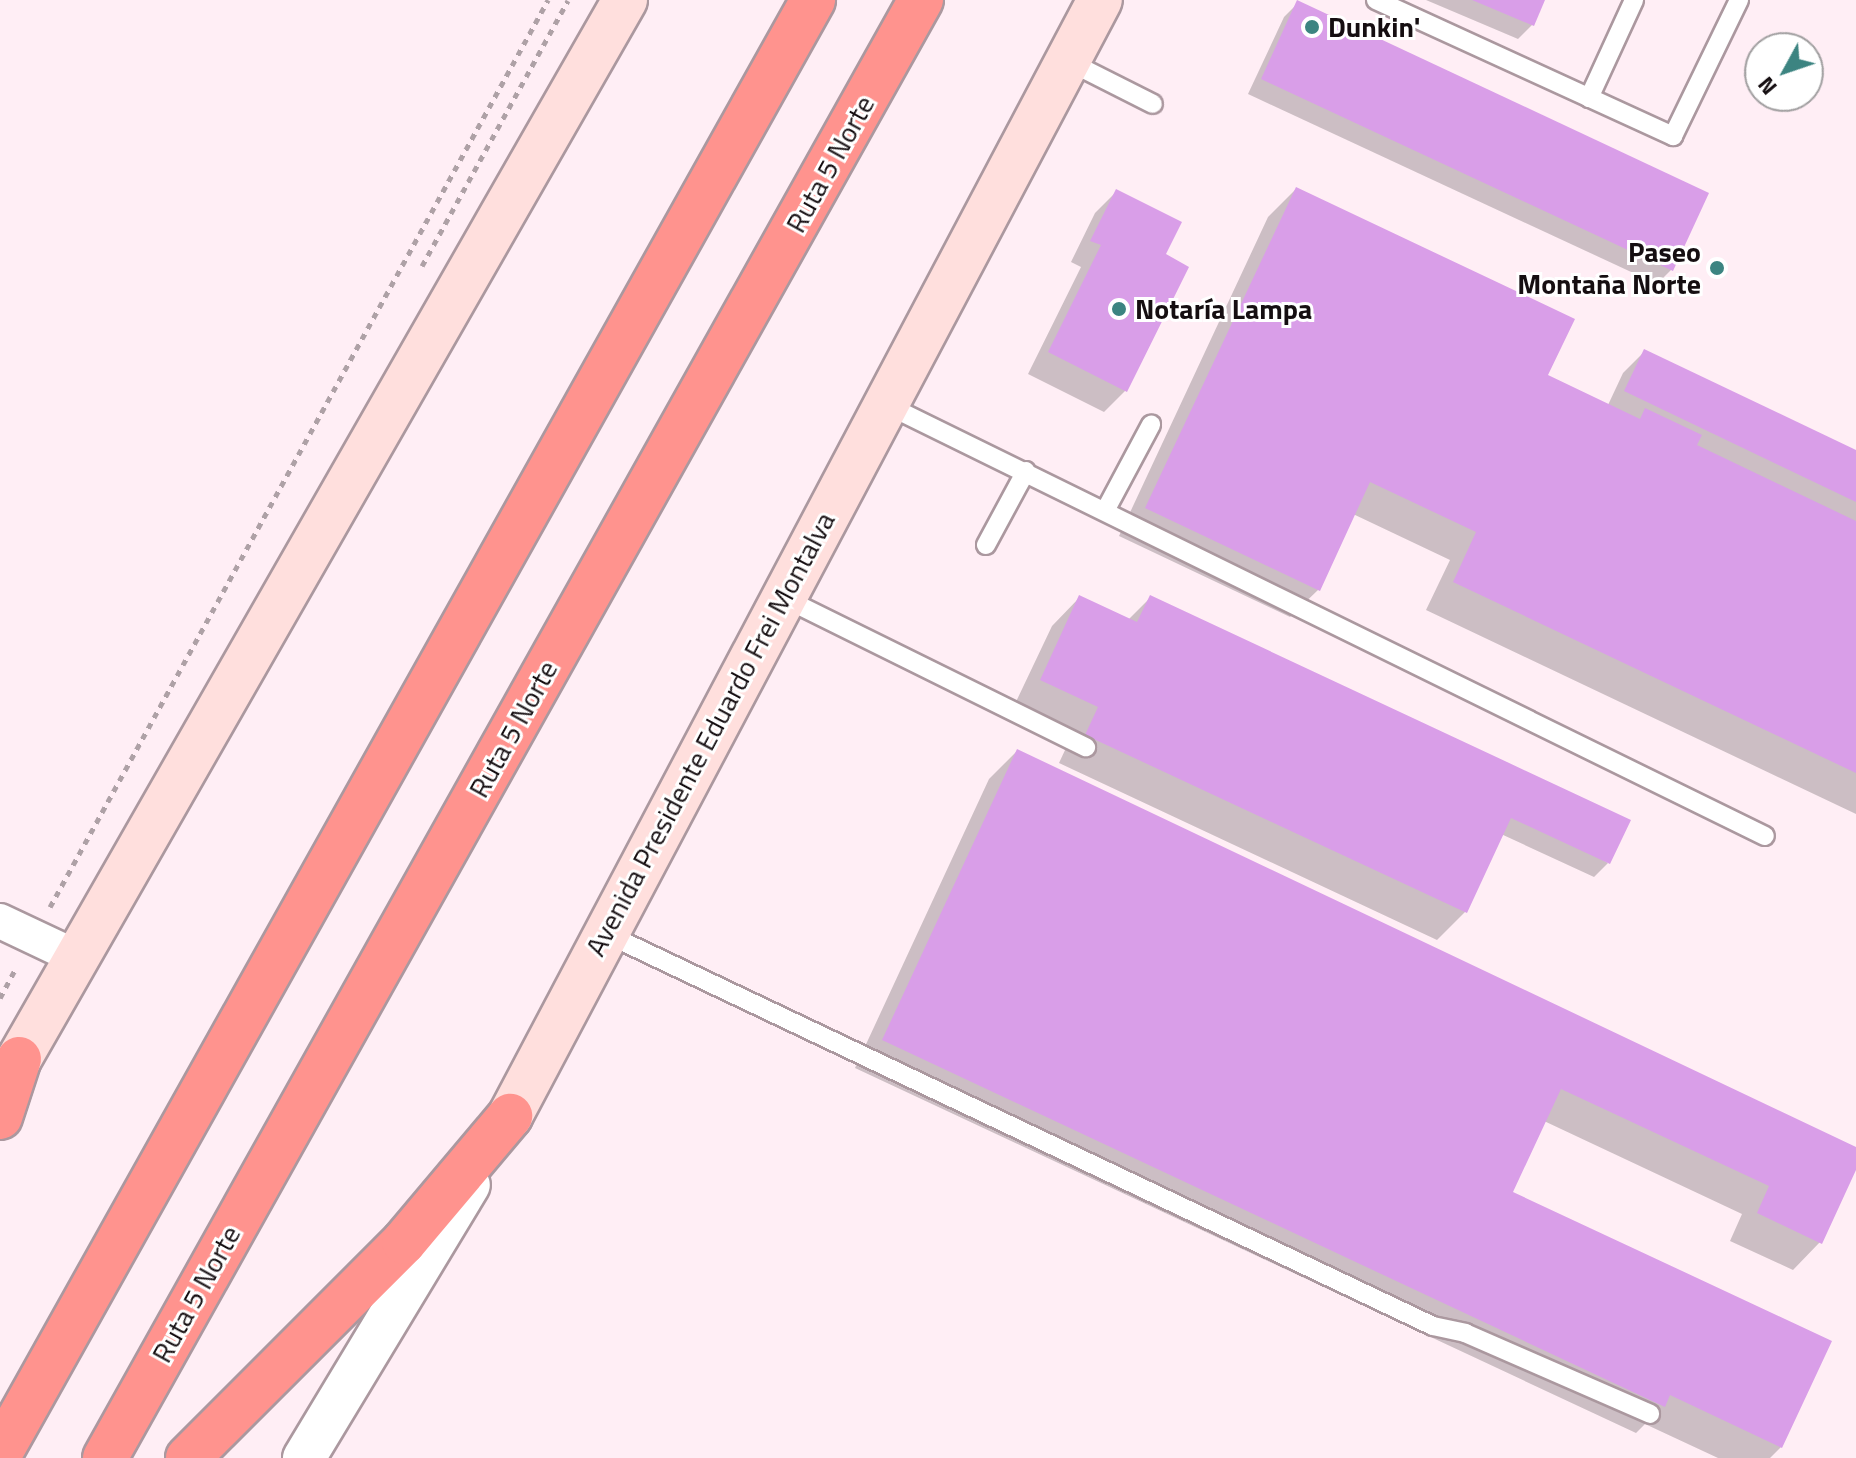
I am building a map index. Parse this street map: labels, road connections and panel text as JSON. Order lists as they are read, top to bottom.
{
  "streets": {
    "highway": ["Ruta 5 Norte"],
    "main road": ["Avenida Presidente Eduardo Frei Montalva"]
  },
  "places": ["Dunkin'", "Paseo Montaña Norte", "Notaría Lampa"],
  "north": "bottom left"
}
